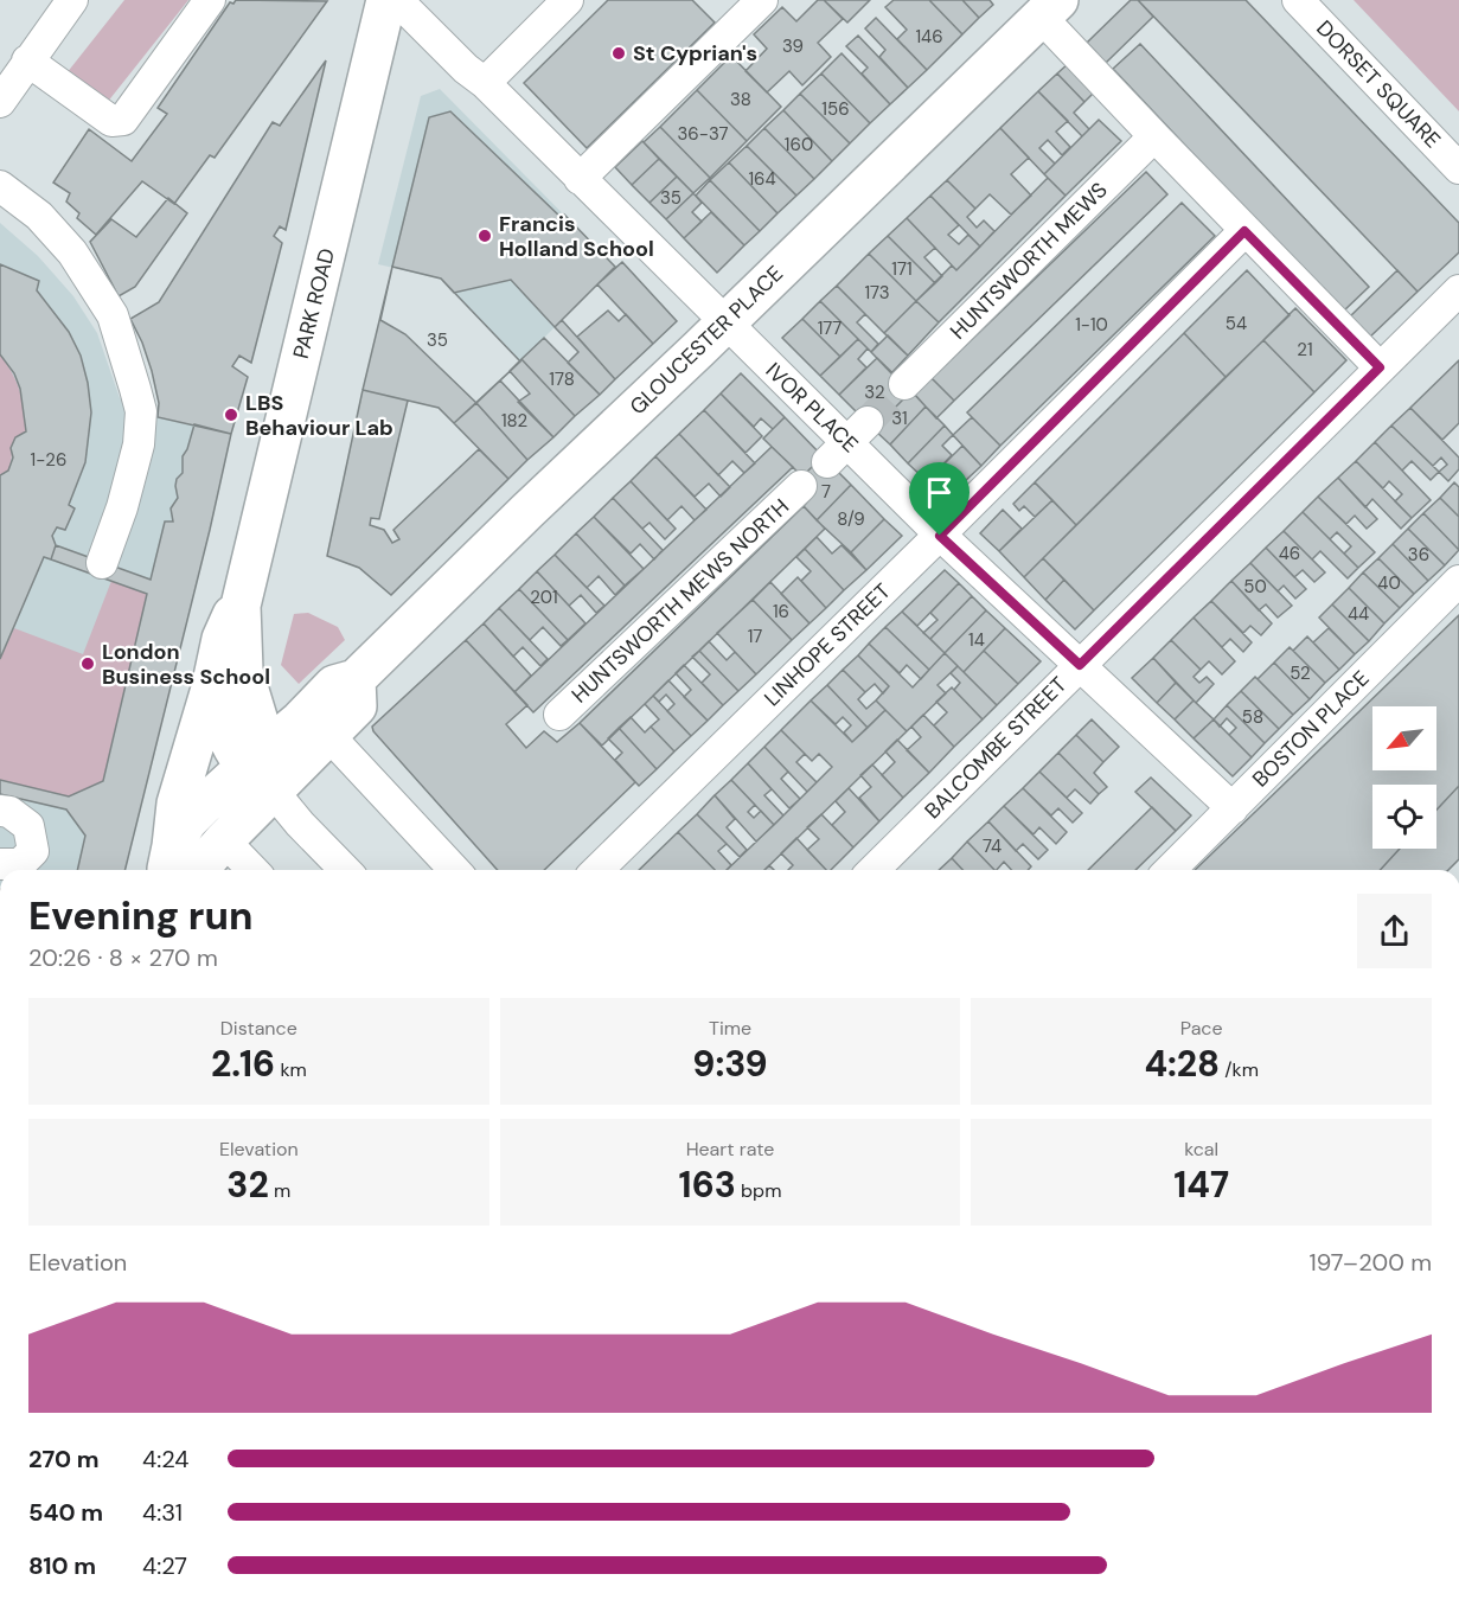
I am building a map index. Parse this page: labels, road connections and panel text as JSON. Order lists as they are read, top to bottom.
{
  "streets": {
    "highway": ["PARK ROAD", "GLOUCESTER PLACE"],
    "street": [
      "DORSET SQUARE",
      "HUNTSWORTH MEWS",
      "IVOR PLACE",
      "HUNTSWORTH MEWS NORTH",
      "LINHOPE STREET",
      "BOSTON PLACE",
      "BALCOMBE STREET"
    ]
  },
  "crossings": [
    ["PARK ROAD", "GLOUCESTER PLACE"],
    ["GLOUCESTER PLACE", "IVOR PLACE"],
    ["IVOR PLACE", "LINHOPE STREET"],
    ["IVOR PLACE", "BOSTON PLACE"],
    ["IVOR PLACE", "BALCOMBE STREET"]
  ],
  "places": [
    "St Cyprian's",
    "Francis Holland School",
    "LBS Behaviour Lab",
    "London Business School"
  ],
  "house_numbers": [
    "146",
    "39",
    "38",
    "156",
    "36-37",
    "160",
    "164",
    "35",
    "171",
    "173",
    "54",
    "1-10",
    "177",
    "35",
    "21",
    "178",
    "32",
    "31",
    "182",
    "1-26",
    "7",
    "8/9",
    "46",
    "36",
    "40",
    "50",
    "201",
    "16",
    "44",
    "17",
    "14",
    "52",
    "58",
    "74"
  ],
  "north": "bottom left",
  "page": {
    "heading": ["Evening run", "20:26 · 8 × 270 m"],
    "stats": [
      ["Distance", "2.16 km"],
      ["Time", "9:39"],
      ["Pace", "4:28 /km"],
      ["Elevation", "32 m"],
      ["Heart rate", "163 bpm"],
      ["kcal", "147"]
    ],
    "chart": ["Elevation", "197–200 m"],
    "list": [
      {
        "name": "270 m",
        "note": "4:24"
      },
      {
        "name": "540 m",
        "note": "4:31"
      },
      {
        "name": "810 m",
        "note": "4:27"
      }
    ]
  }
}
